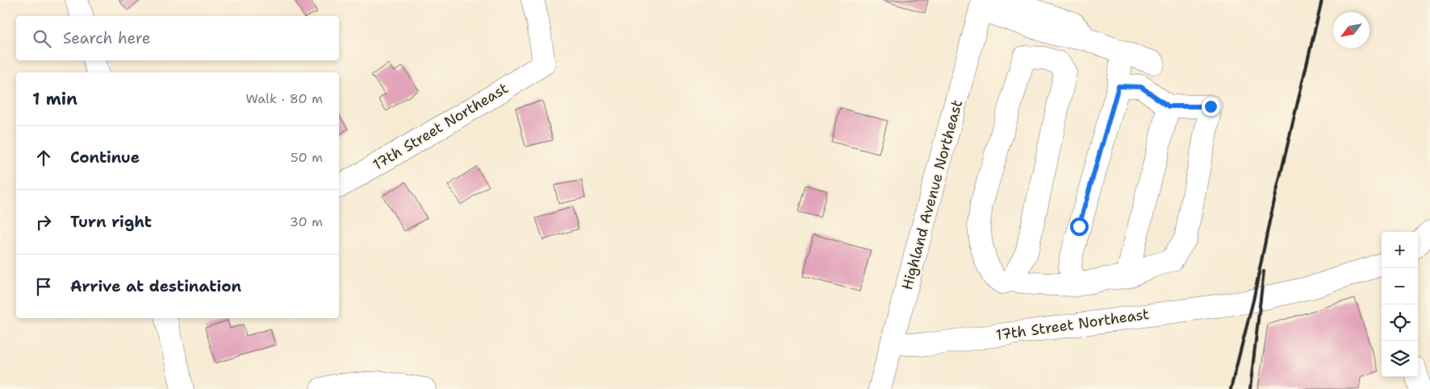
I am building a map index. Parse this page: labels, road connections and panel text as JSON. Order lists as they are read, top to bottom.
{
  "streets": {
    "street": ["17th Street Northeast", "Highland Avenue Northeast"]
  },
  "crossings": [
    ["17th Street Northeast", "Highland Avenue Northeast"]
  ],
  "north": "bottom left",
  "page": {
    "search": "Search here",
    "heading": ["1 min", "Walk · 80 m"],
    "list": [
      ["Continue", "50 m"],
      ["Turn right", "30 m"],
      "Arrive at destination"
    ],
    "map_buttons": ["+", "−"]
  }
}
